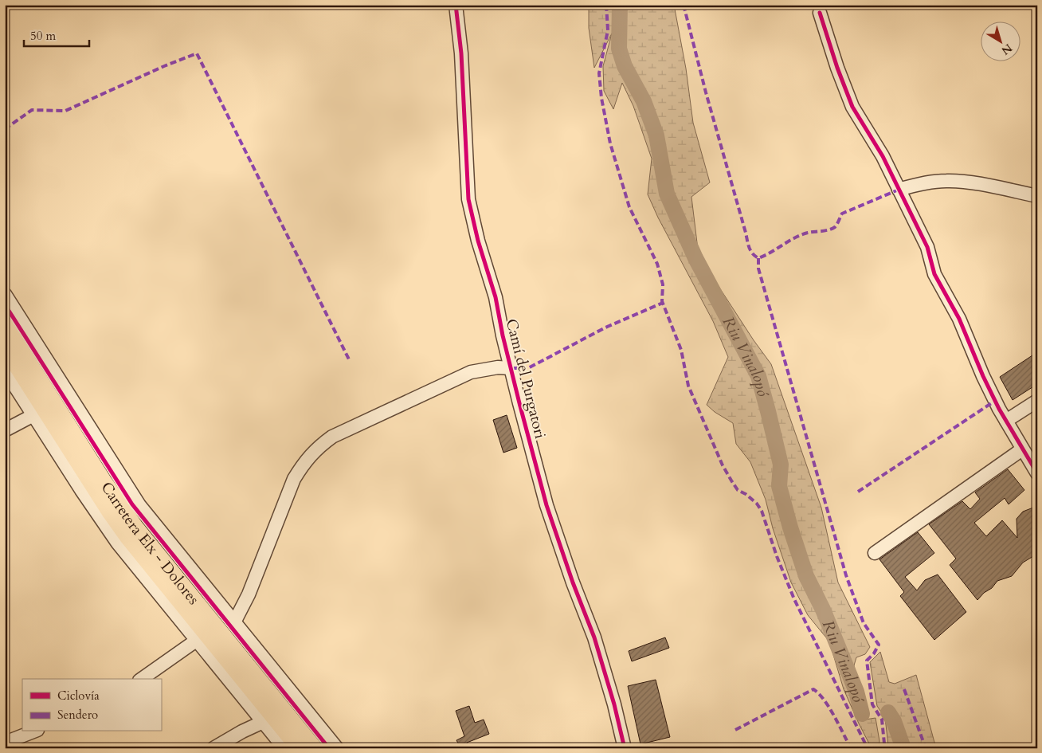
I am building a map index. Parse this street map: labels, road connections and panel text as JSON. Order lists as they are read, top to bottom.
{
  "streets": {
    "main road": ["Carretera Elx - Dolores"],
    "street": ["Camí del Purgatori"]
  },
  "water": ["Riu Vinalopó"],
  "legend": ["Ciclovía", "Sendero"],
  "scale_bar": "50 m",
  "north": "bottom right"
}
